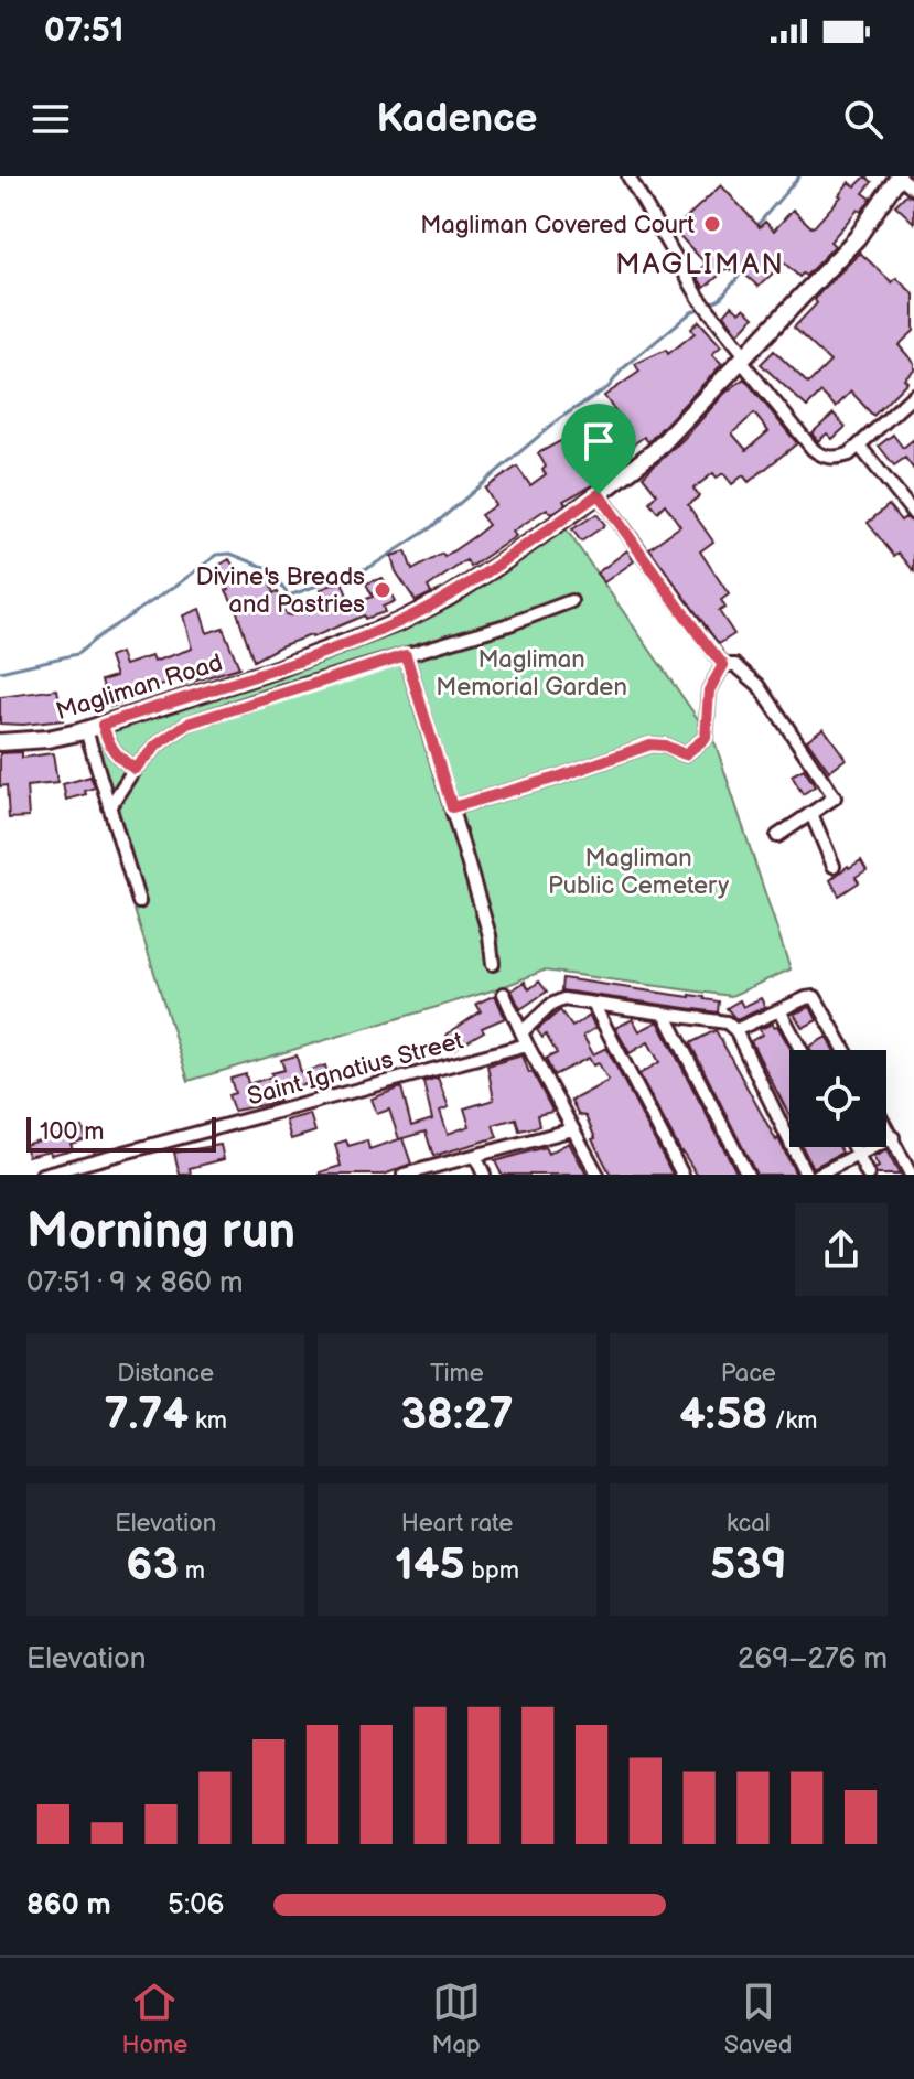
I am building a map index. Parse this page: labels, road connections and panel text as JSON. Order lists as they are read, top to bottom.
{
  "streets": {
    "street": ["Magliman Road", "Saint Ignatius Street"]
  },
  "districts": ["MAGLIMAN"],
  "parks": ["Magliman Memorial Garden", "Magliman Public Cemetery"],
  "places": ["Magliman Covered Court", "Divine's Breads and Pastries"],
  "scale_bar": "100 m",
  "page": {
    "status": "07:51",
    "header": "Kadence",
    "scale": "100 m",
    "heading": ["Morning run", "07:51 · 9 × 860 m"],
    "stats": [
      ["Distance", "7.74 km"],
      ["Time", "38:27"],
      ["Pace", "4:58 /km"],
      ["Elevation", "63 m"],
      ["Heart rate", "145 bpm"],
      ["kcal", "539"]
    ],
    "chart": ["Elevation", "269–276 m"],
    "list": [
      {
        "name": "860 m",
        "note": "5:06"
      }
    ],
    "tabs": ["Home", "Map", "Saved"]
  }
}
